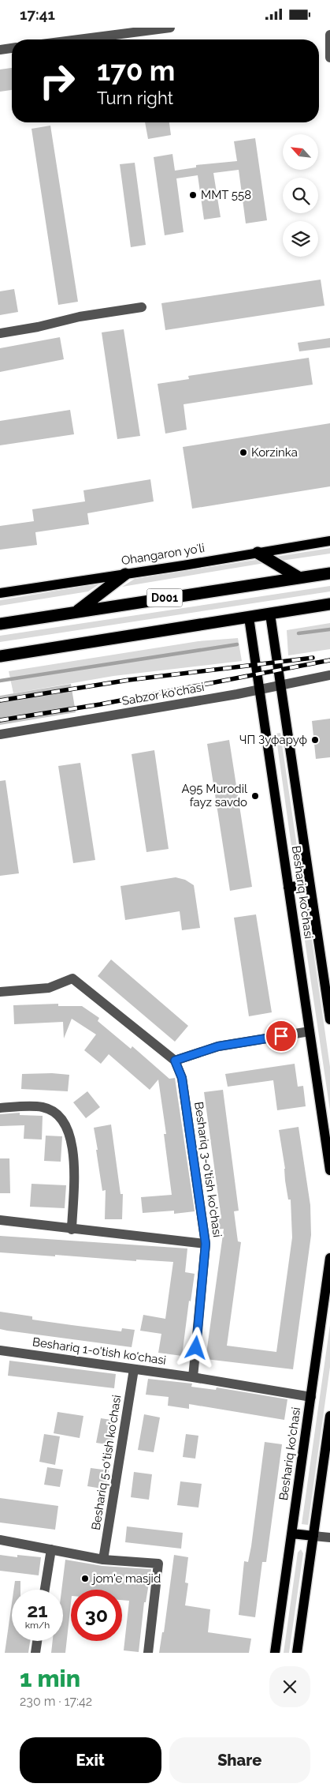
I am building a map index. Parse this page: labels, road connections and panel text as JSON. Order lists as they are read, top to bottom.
{
  "streets": {
    "highway": ["D001"],
    "main road": ["Ohangaron yoʻli", "Beshariq ko'chasi"],
    "street": [
      "Sabzor ko'chasi",
      "Beshariq 3-o'tish ko'chasi",
      "Beshariq 1-o'tish ko'chasi",
      "Beshariq 5-o'tish ko'chasi"
    ]
  },
  "crossings": [
    ["Sabzor ko'chasi", "Beshariq ko'chasi"],
    ["Beshariq ko'chasi", "Beshariq 1-o'tish ko'chasi"],
    ["Beshariq 3-o'tish ko'chasi", "Beshariq 1-o'tish ko'chasi"],
    ["Beshariq 1-o'tish ko'chasi", "Beshariq 5-o'tish ko'chasi"]
  ],
  "places": [
    "MMT 558",
    "Korzinka",
    "ЧП Зуфаруф",
    "A95 Murodil fayz savdo",
    "jom'e masjid"
  ],
  "north": "top left",
  "page": {
    "status": "17:41",
    "turn": ["170 m", "Turn right"],
    "speed": "21 km/h",
    "limit": "30",
    "heading": ["1 min", "230 m · 17:42"],
    "buttons": ["Exit", "Share"]
  }
}
